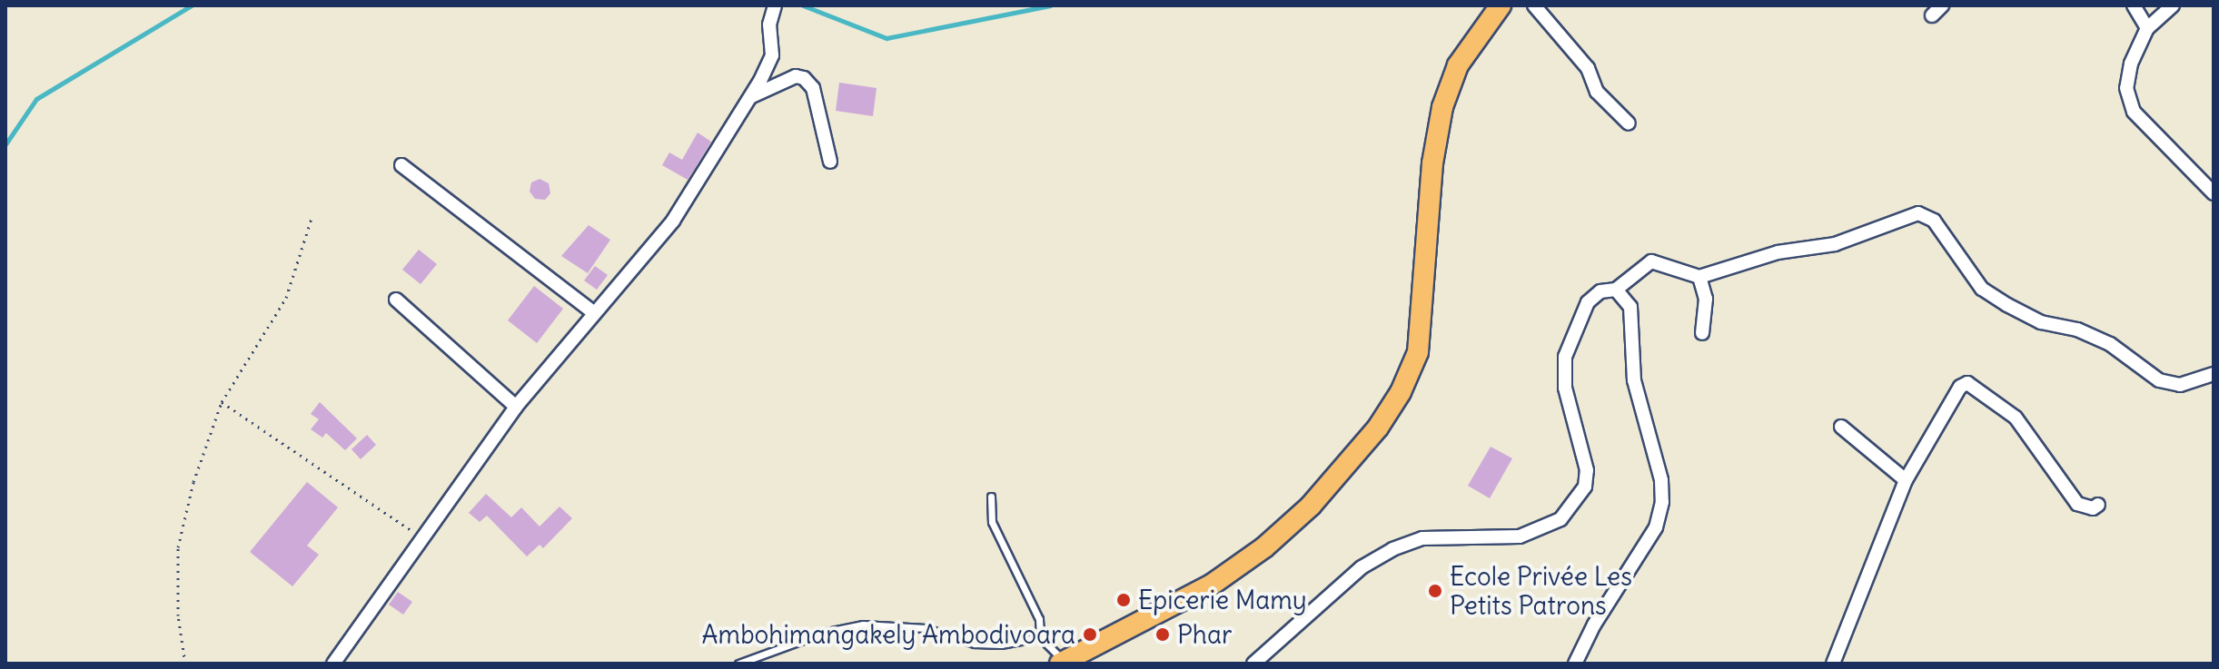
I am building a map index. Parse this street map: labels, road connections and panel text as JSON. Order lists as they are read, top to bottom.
{
  "places": [
    "Ecole Privée Les Petits Patrons",
    "Epicerie Mamy",
    "Ambohimangakely Ambodivoara",
    "Phar"
  ]
}
